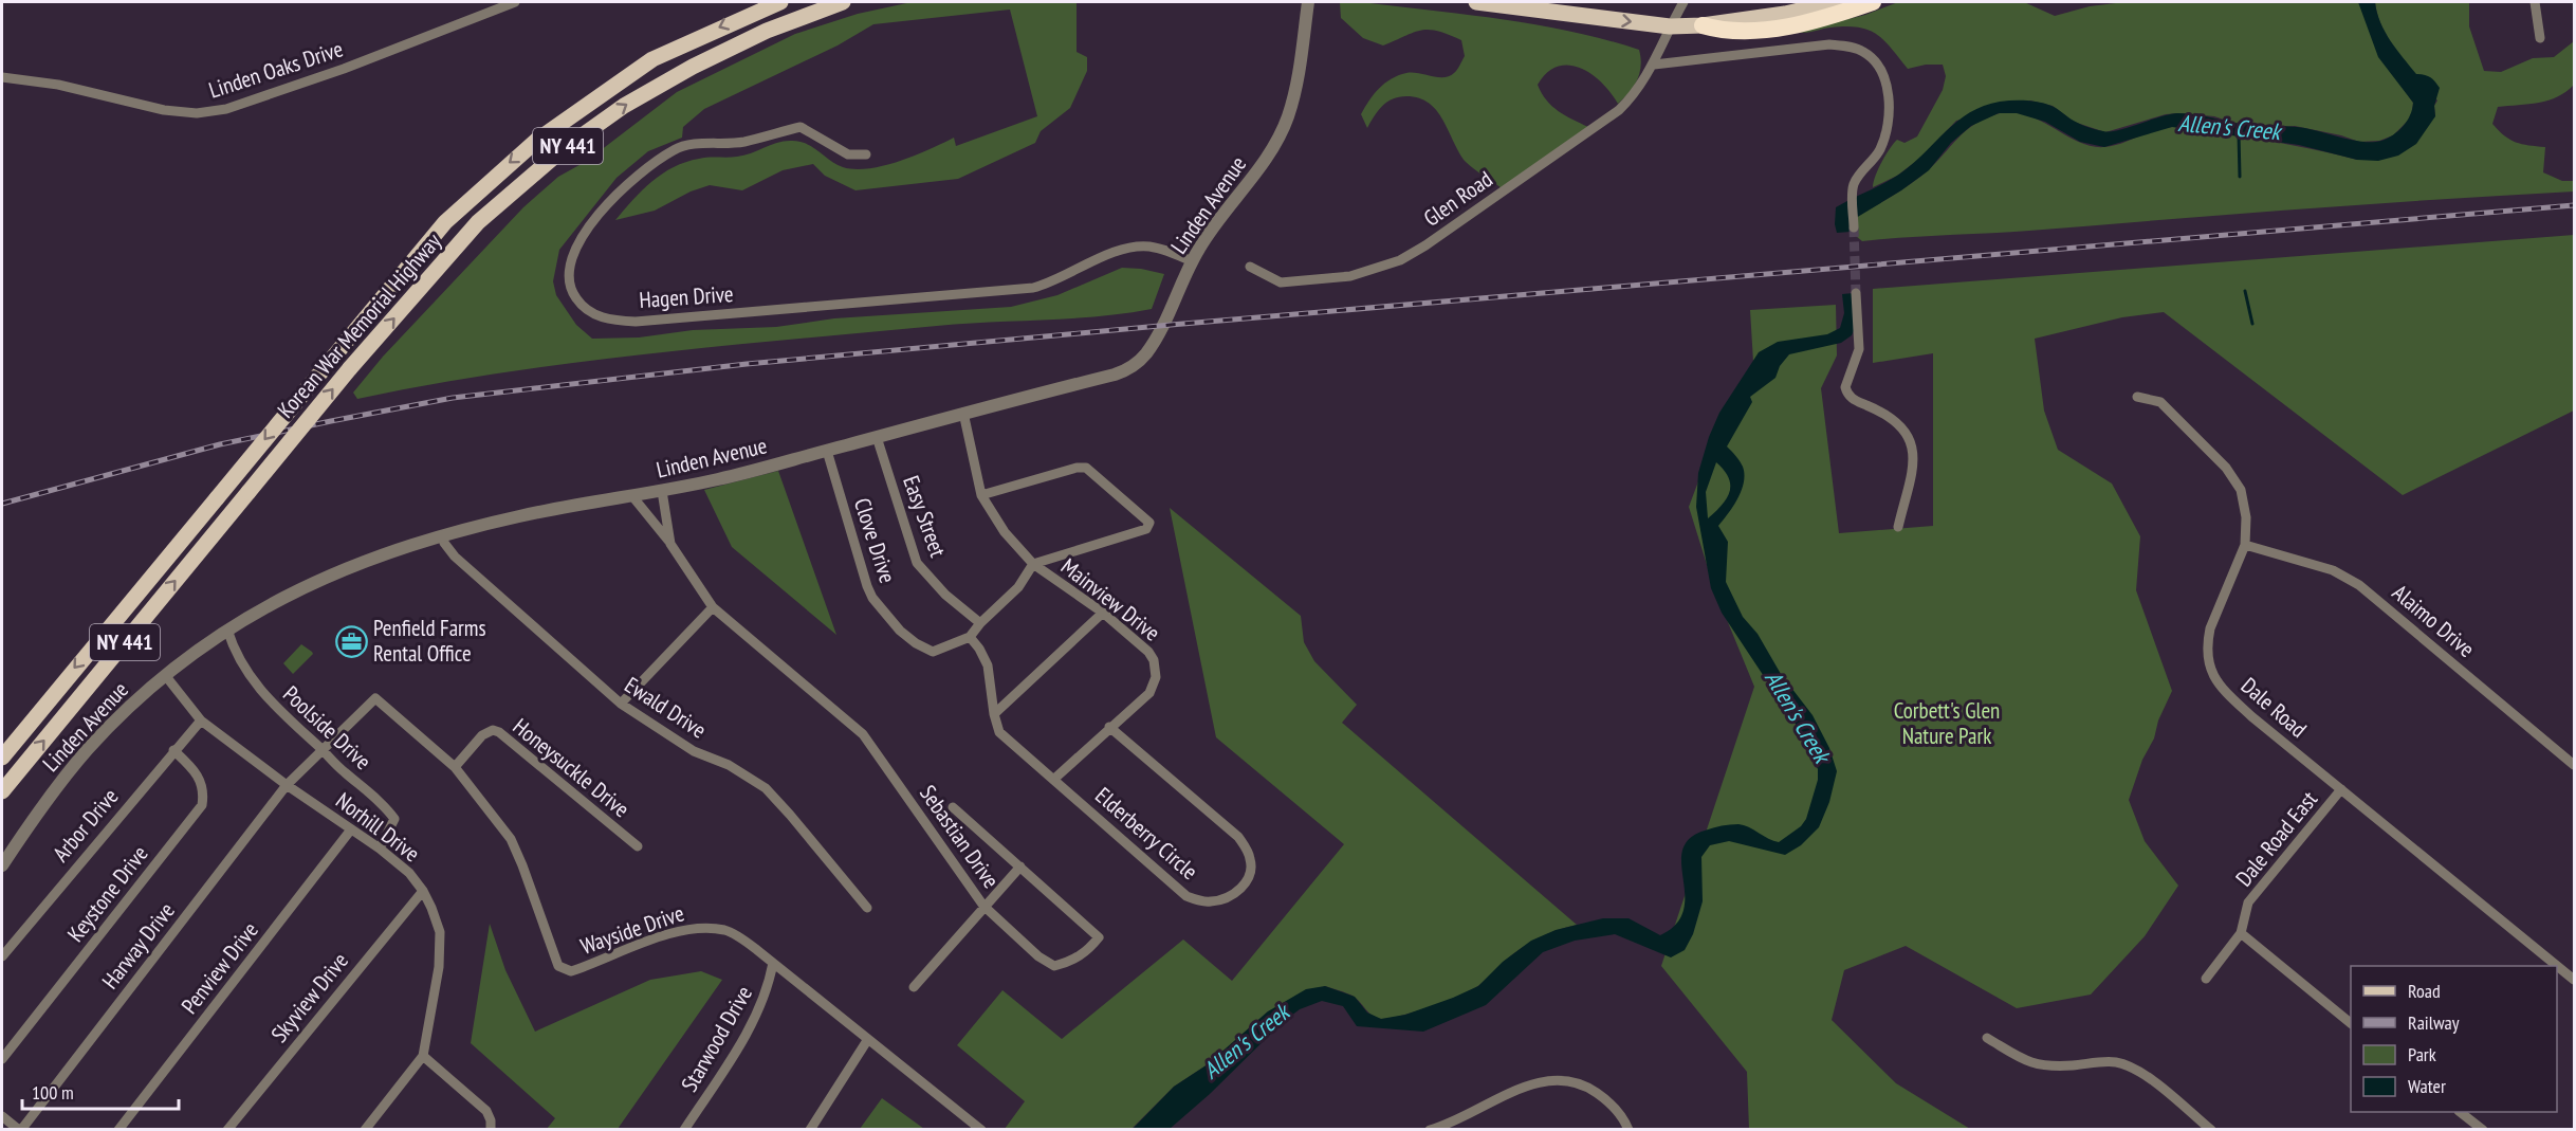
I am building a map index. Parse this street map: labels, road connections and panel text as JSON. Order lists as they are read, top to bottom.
{
  "streets": {
    "main road": ["NY 441", "Korean War Memorial Highway"],
    "street": [
      "Linden Oaks Drive",
      "Glen Road",
      "Linden Avenue",
      "Hagen Drive",
      "Easy Street",
      "Clove Drive",
      "Mainview Drive",
      "Alaimo Drive",
      "Ewald Drive",
      "Dale Road",
      "Poolside Drive",
      "Honeysuckle Drive",
      "Arbor Drive",
      "Norhill Drive",
      "Elderberry Circle",
      "Sebastian Drive",
      "Dale Road East",
      "Keystone Drive",
      "Wayside Drive",
      "Harway Drive",
      "Penview Drive",
      "Skyview Drive",
      "Starwood Drive"
    ]
  },
  "crossings": [
    ["Linden Avenue", "Hagen Drive"],
    ["Linden Avenue", "Easy Street"],
    ["Linden Avenue", "Clove Drive"],
    ["Linden Avenue", "Ewald Drive"],
    ["Linden Avenue", "Poolside Drive"],
    ["Linden Avenue", "Norhill Drive"],
    ["Linden Avenue", "Sebastian Drive"],
    ["Easy Street", "Clove Drive"],
    ["Clove Drive", "Mainview Drive"],
    ["Clove Drive", "Elderberry Circle"],
    ["Mainview Drive", "Elderberry Circle"],
    ["Alaimo Drive", "Dale Road"],
    ["Dale Road", "Dale Road East"],
    ["Poolside Drive", "Norhill Drive"],
    ["Poolside Drive", "Wayside Drive"],
    ["Poolside Drive", "Harway Drive"],
    ["Honeysuckle Drive", "Wayside Drive"],
    ["Arbor Drive", "Norhill Drive"],
    ["Arbor Drive", "Keystone Drive"],
    ["Norhill Drive", "Harway Drive"],
    ["Norhill Drive", "Penview Drive"],
    ["Norhill Drive", "Skyview Drive"],
    ["Wayside Drive", "Harway Drive"],
    ["Wayside Drive", "Starwood Drive"]
  ],
  "water": ["Allen's Creek"],
  "parks": ["Corbett's Glen Nature Park"],
  "places": {
    "office": ["Penfield Farms Rental Office"]
  },
  "legend": [
    "Road",
    "Railway",
    "Park",
    "Water"
  ],
  "scale_bar": "100 m"
}
